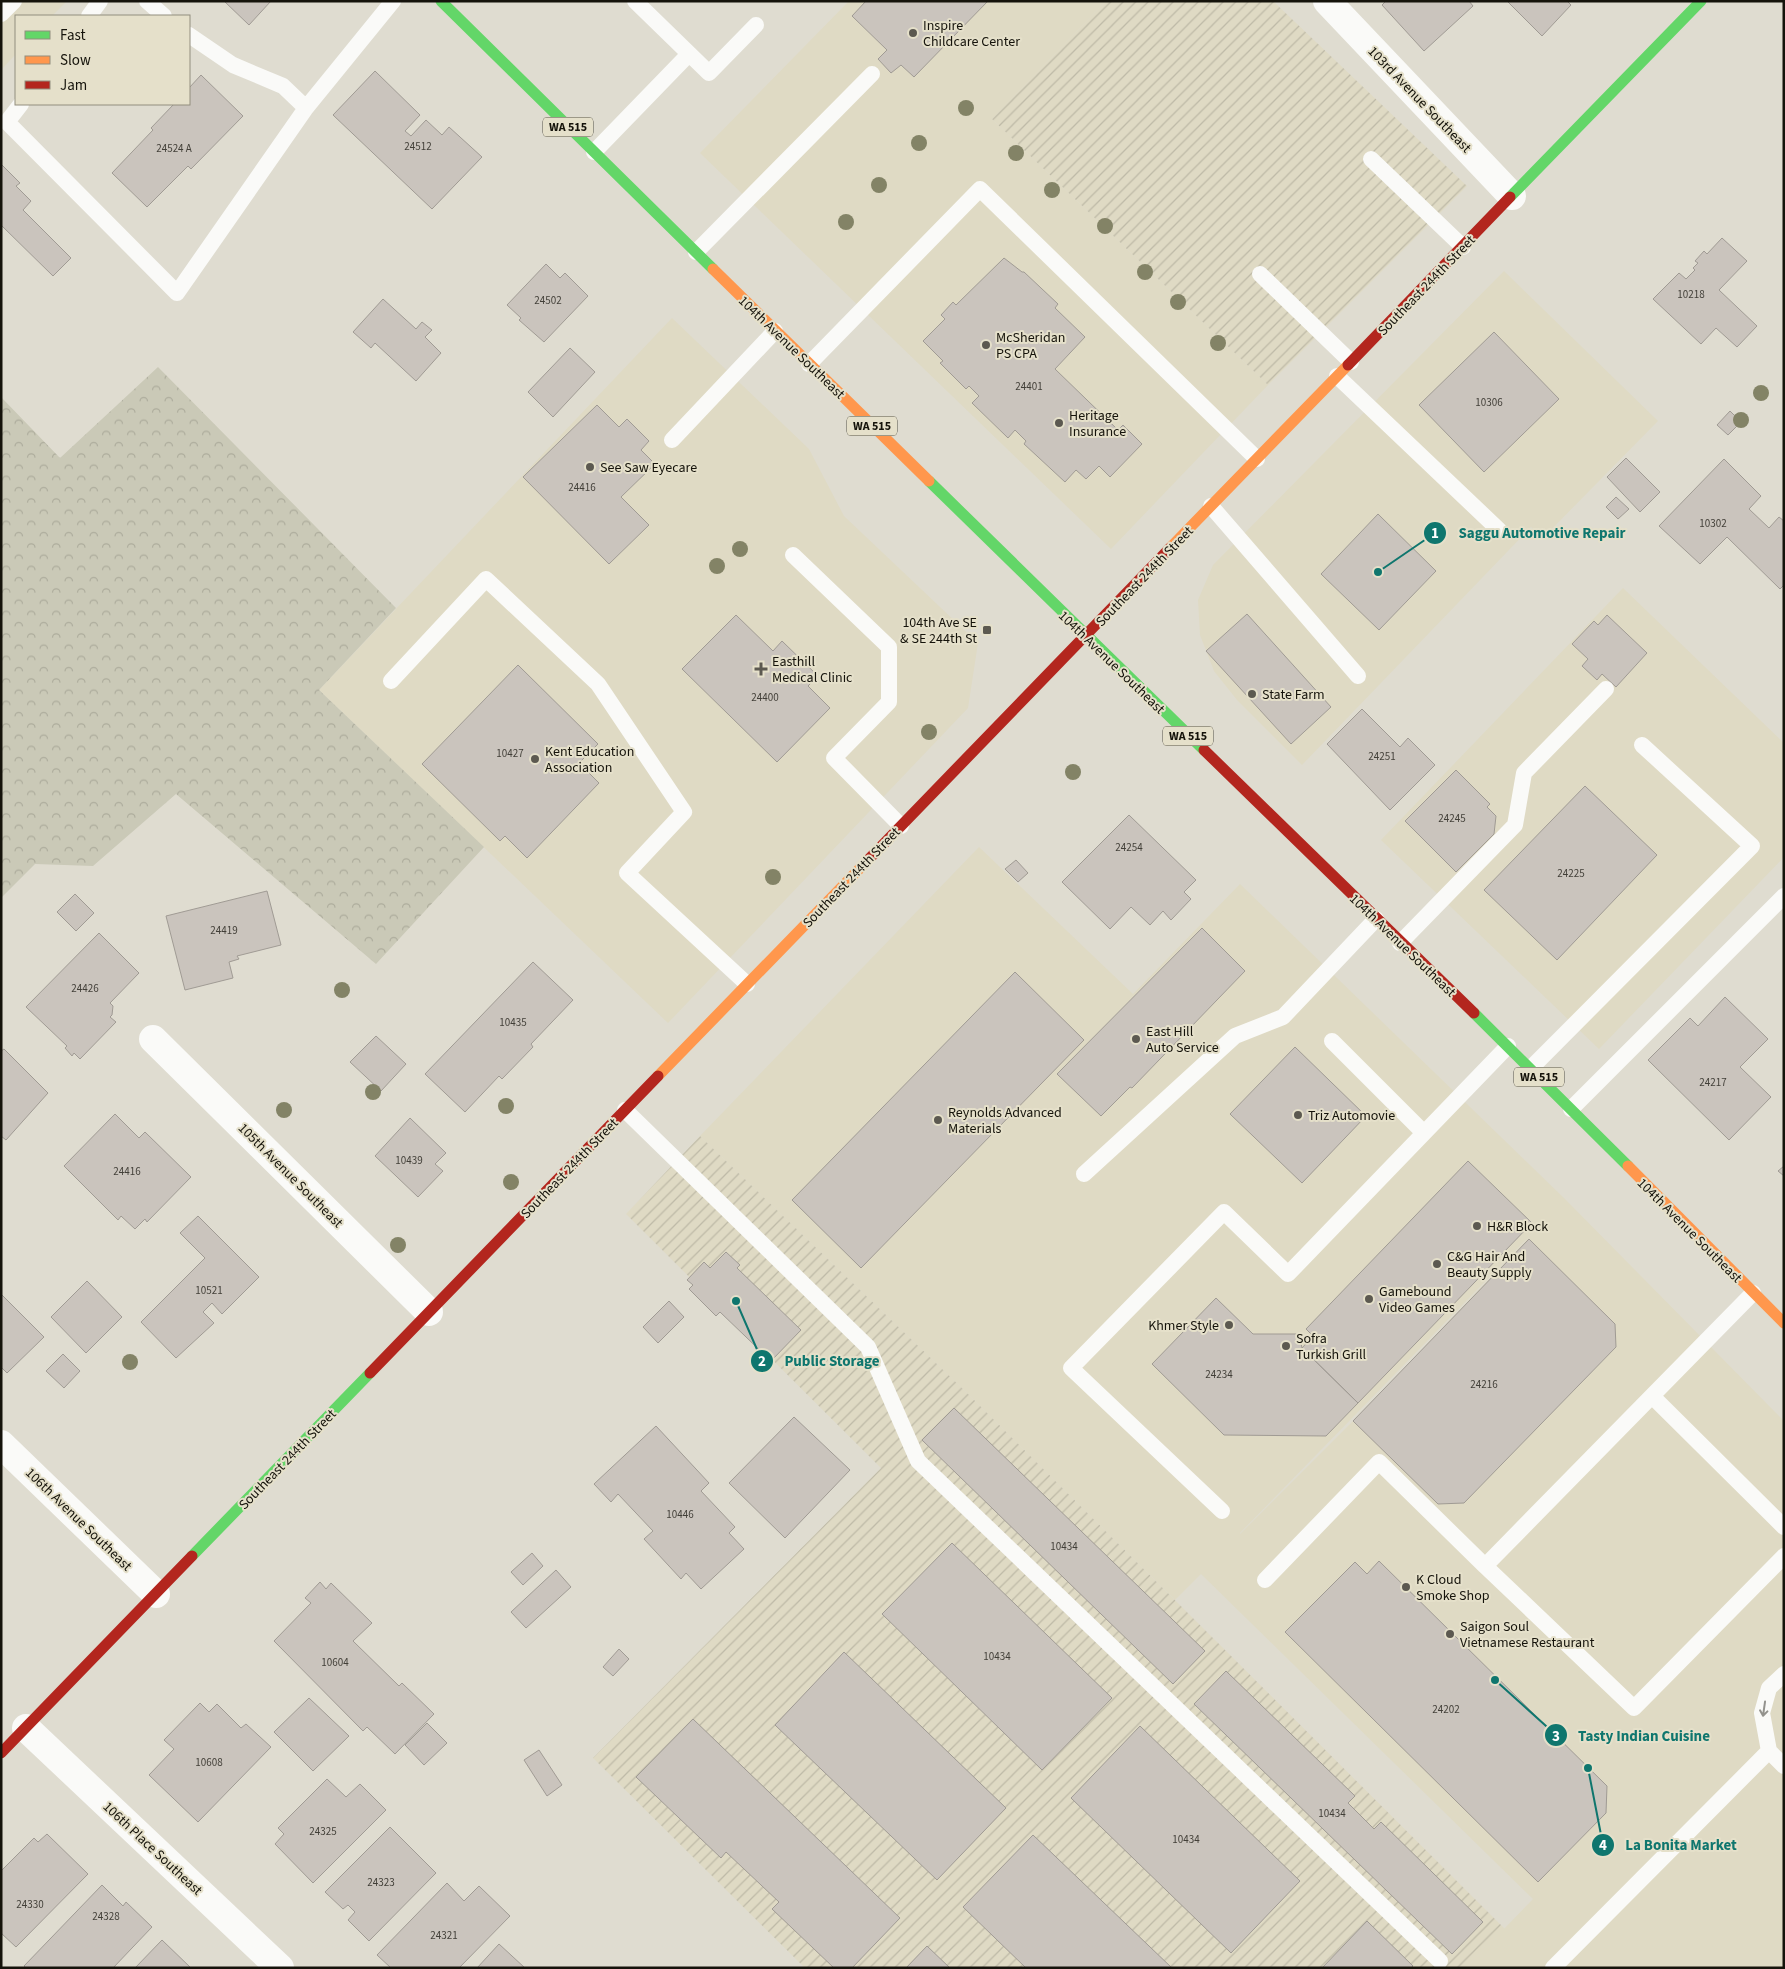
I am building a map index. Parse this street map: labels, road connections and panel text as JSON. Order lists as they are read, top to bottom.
{
  "streets": {
    "street": [
      "103rd Avenue Southeast",
      "WA 515",
      "Southeast 244th Street",
      "104th Avenue Southeast",
      "105th Avenue Southeast",
      "106th Avenue Southeast",
      "106th Place Southeast"
    ]
  },
  "crossings": [
    ["103rd Avenue Southeast", "Southeast 244th Street"],
    ["Southeast 244th Street", "104th Avenue Southeast"],
    ["Southeast 244th Street", "105th Avenue Southeast"],
    ["Southeast 244th Street", "106th Avenue Southeast"],
    ["Southeast 244th Street", "106th Place Southeast"]
  ],
  "places": {
    "other": [
      "Inspire Childcare Center",
      "McSheridan PS CPA",
      "Heritage Insurance",
      "See Saw Eyecare",
      "Saggu Automotive Repair",
      "State Farm",
      "Kent Education Association",
      "East Hill Auto Service",
      "Triz Automovie",
      "Reynolds Advanced Materials",
      "H&R Block",
      "C&G Hair And Beauty Supply",
      "Gamebound Video Games",
      "Public Storage",
      "Khmer Style",
      "Sofra Turkish Grill",
      "K Cloud Smoke Shop",
      "Saigon Soul Vietnamese Restaurant",
      "Tasty Indian Cuisine",
      "La Bonita Market"
    ],
    "transit": ["104th Ave SE & SE 244th St"],
    "health": ["Easthill Medical Clinic"]
  },
  "house_numbers": [
    "24512",
    "24524 A",
    "10218",
    "24502",
    "24401",
    "10306",
    "24416",
    "10302",
    "24400",
    "10427",
    "24251",
    "24245",
    "24254",
    "24225",
    "24419",
    "24426",
    "10435",
    "24217",
    "10439",
    "24416",
    "10521",
    "24234",
    "24216",
    "10446",
    "10434",
    "10434",
    "10604",
    "24202",
    "10608",
    "10434",
    "24325",
    "10434",
    "24323",
    "24330",
    "24328",
    "24321"
  ],
  "legend": ["Fast", "Slow", "Jam"]
}
